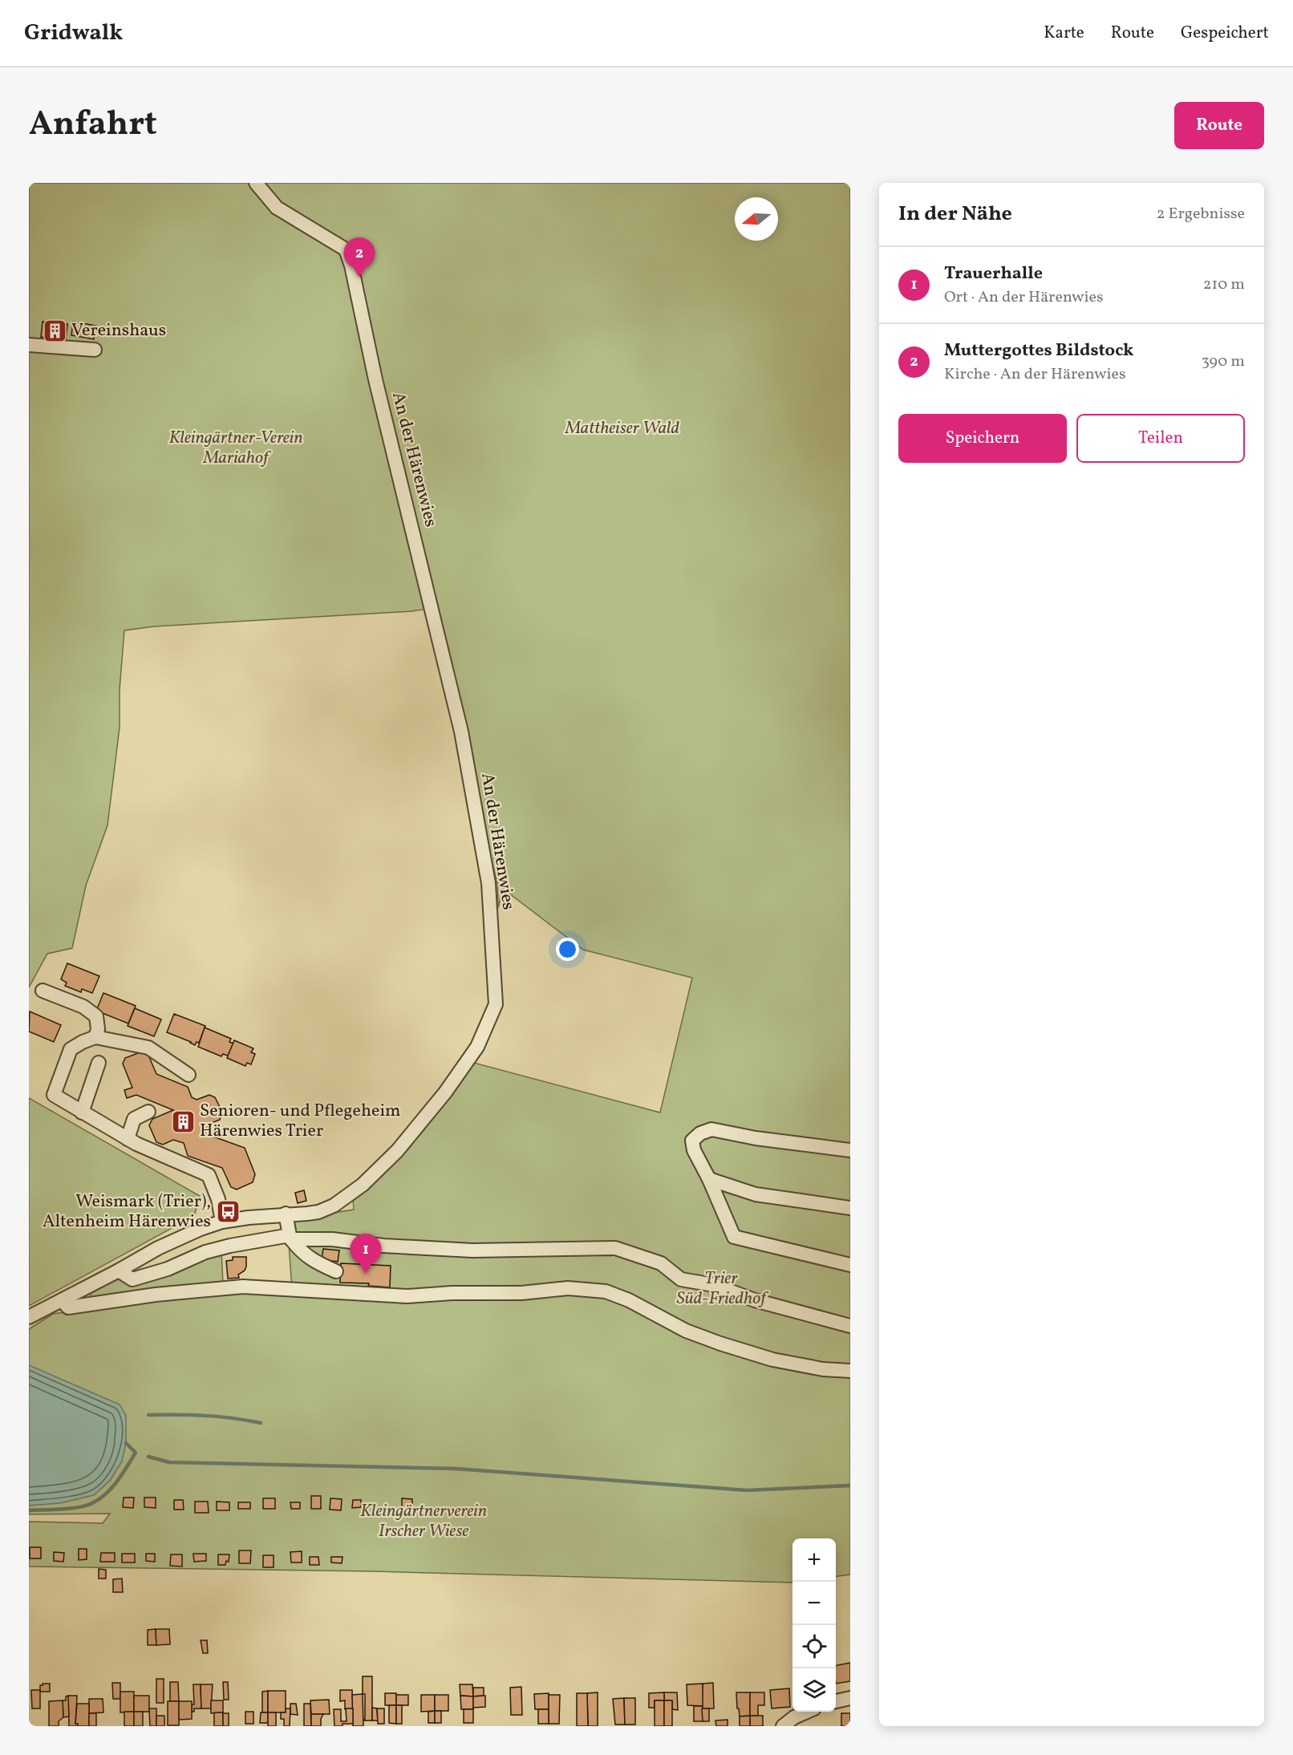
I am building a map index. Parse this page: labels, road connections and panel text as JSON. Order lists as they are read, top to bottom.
{
  "streets": {
    "street": ["An der Härenwies"]
  },
  "parks": [
    "Mattheiser Wald",
    "Kleingärtner-Verein Mariahof",
    "Trier Süd-Friedhof",
    "Kleingärtnerverein Irscher Wiese"
  ],
  "places": {
    "building": ["Vereinshaus", "Senioren- und Pflegeheim Härenwies Trier"],
    "bus stop": ["Weismark (Trier), Altenheim Härenwies"]
  },
  "north": "left",
  "page": {
    "header": "Gridwalk",
    "nav": ["Karte", "Route", "Gespeichert"],
    "title": "Anfahrt",
    "buttons": [
      "Route",
      ["Speichern", "Teilen"]
    ],
    "heading": ["In der Nähe", "2 Ergebnisse"],
    "pins": ["2", "1"],
    "list": [
      {
        "mark": "1",
        "name": "Trauerhalle",
        "note": "Ort · An der Härenwies",
        "value": "210 m"
      },
      {
        "mark": "2",
        "name": "Muttergottes Bildstock",
        "note": "Kirche · An der Härenwies",
        "value": "390 m"
      }
    ],
    "map_buttons": ["+", "−"]
  }
}
